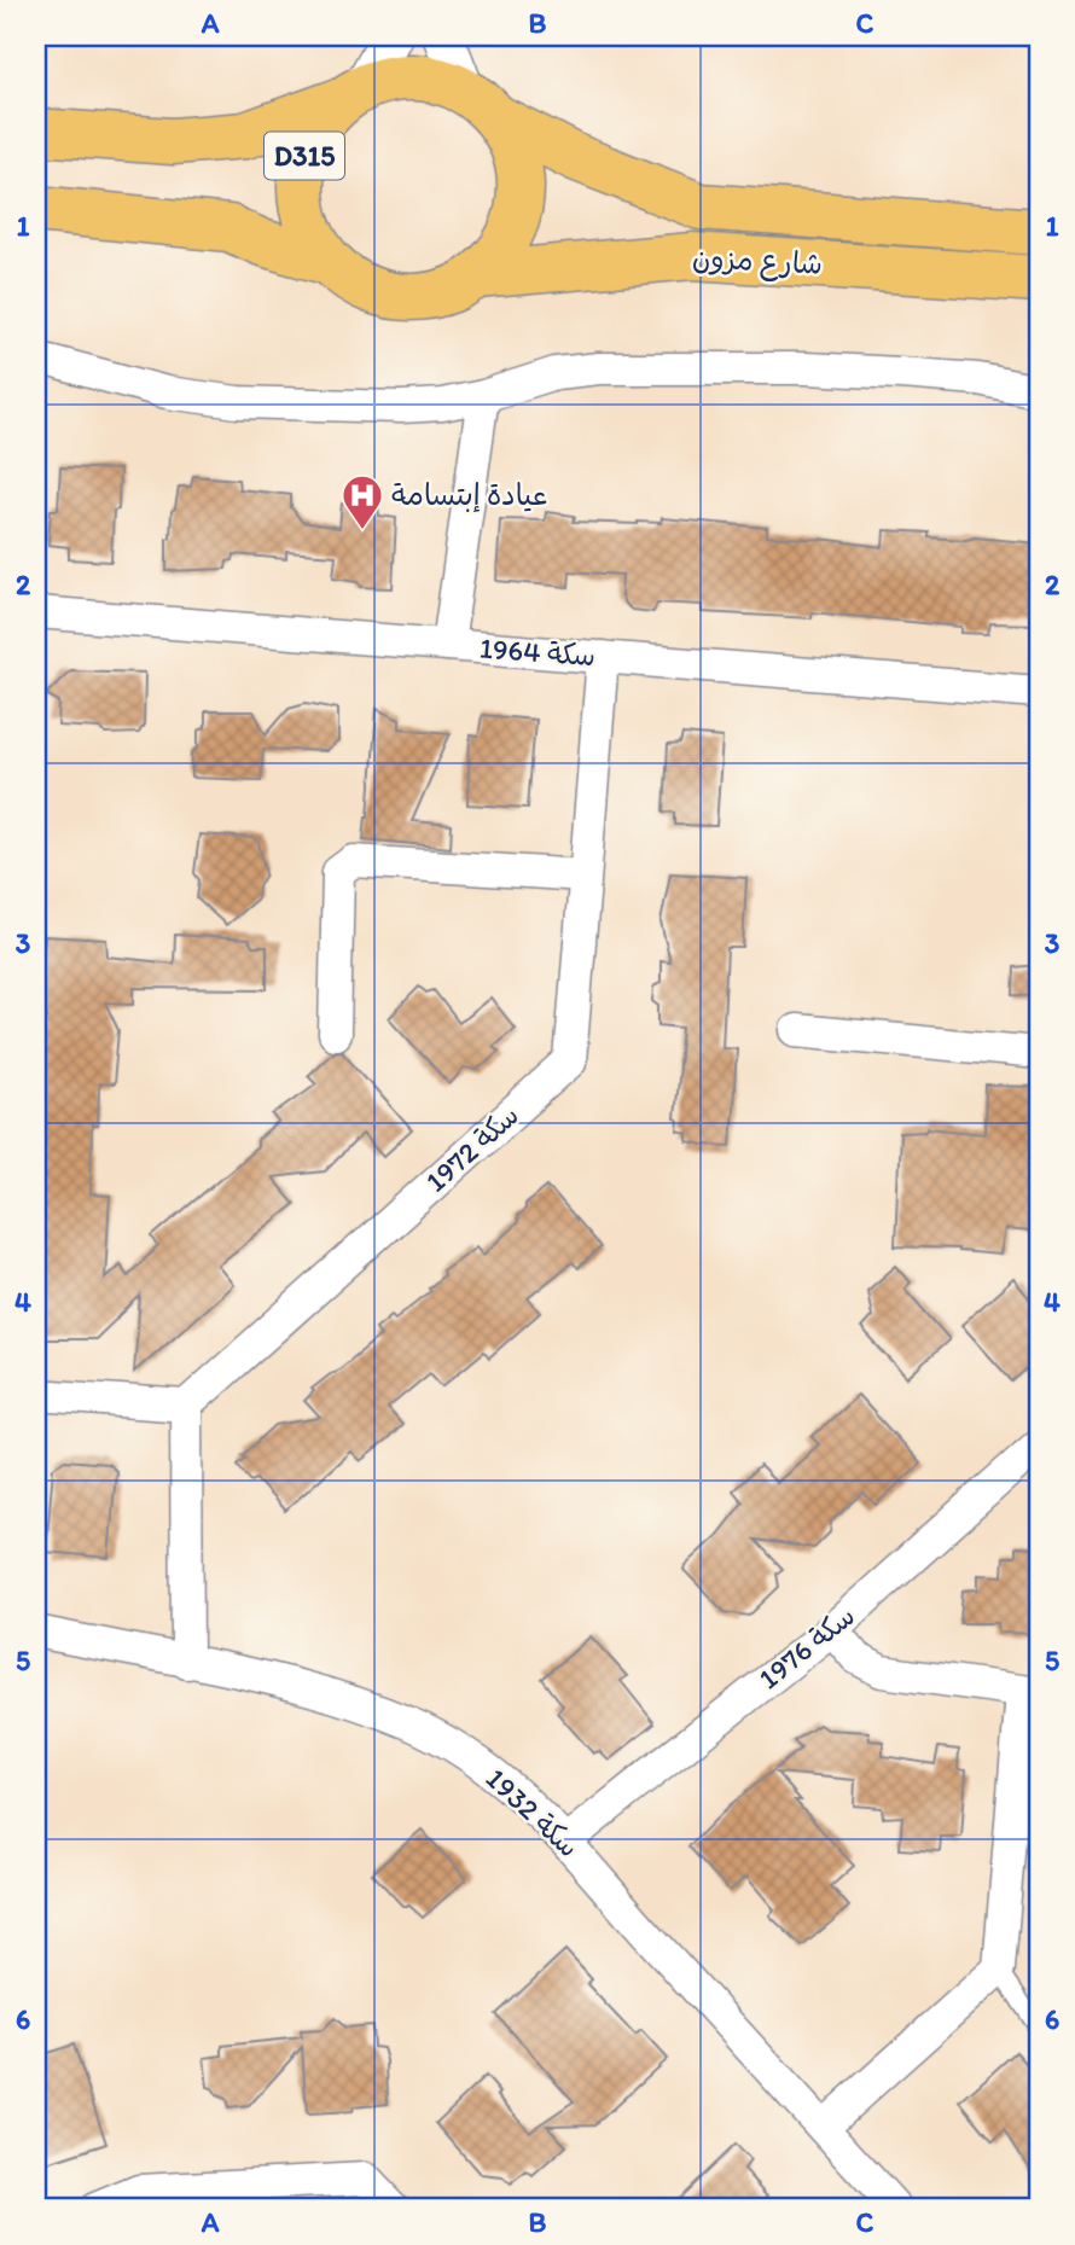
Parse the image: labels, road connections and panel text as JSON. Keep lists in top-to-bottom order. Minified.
{"streets":{"main road":["D315","شارع مزون"],"street":["سكة 1964","سكة 1972","سكة 1976","سكة 1932"]},"crossings":[["D315","شارع مزون"],["سكة 1964","سكة 1972"],["سكة 1976","سكة 1932"]],"places":{"hospital":["عيادة إبتسامة"]},"grid":{"columns":["A","B","C"],"rows":["1","2","3","4","5","6"]}}
